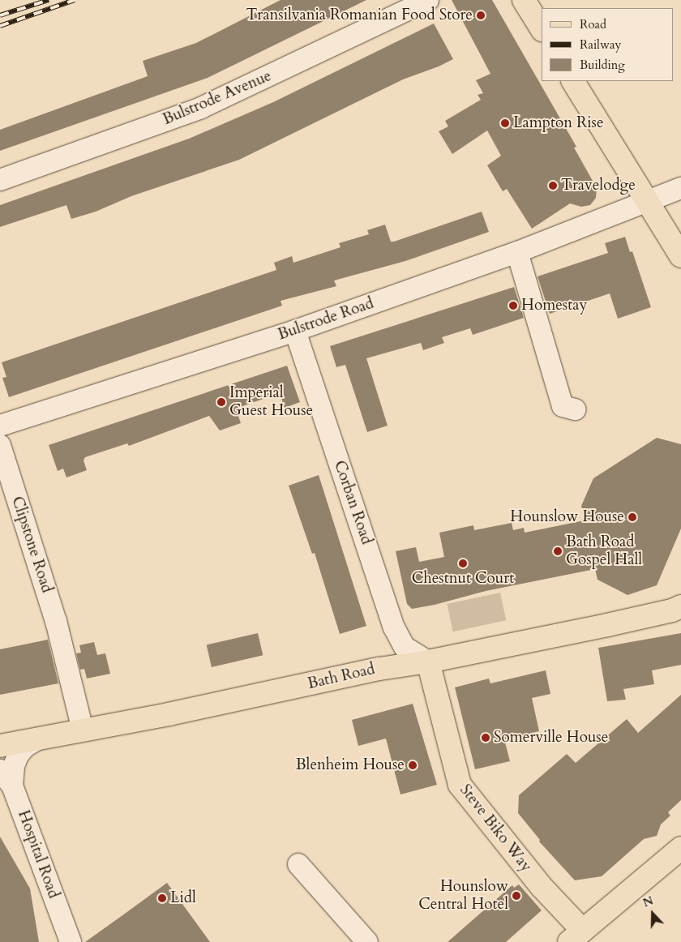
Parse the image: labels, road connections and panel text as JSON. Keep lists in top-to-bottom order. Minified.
{"streets":{"main road":["Bath Road","Steve Biko Way"],"street":["Bulstrode Avenue","Bulstrode Road","Corban Road","Clipstone Road","Hospital Road"]},"crossings":[["Bulstrode Road","Corban Road"],["Bulstrode Road","Clipstone Road"],["Corban Road","Bath Road"],["Corban Road","Steve Biko Way"],["Clipstone Road","Bath Road"],["Bath Road","Steve Biko Way"]],"places":["Transilvania Romanian Food Store","Lampton Rise","Travelodge","Homestay","Imperial Guest House","Hounslow House","Bath Road Gospel Hall","Chestnut Court","Somerville House","Blenheim House","Hounslow Central Hotel","Lidl"],"legend":["Road","Railway","Building"],"north":"top"}
